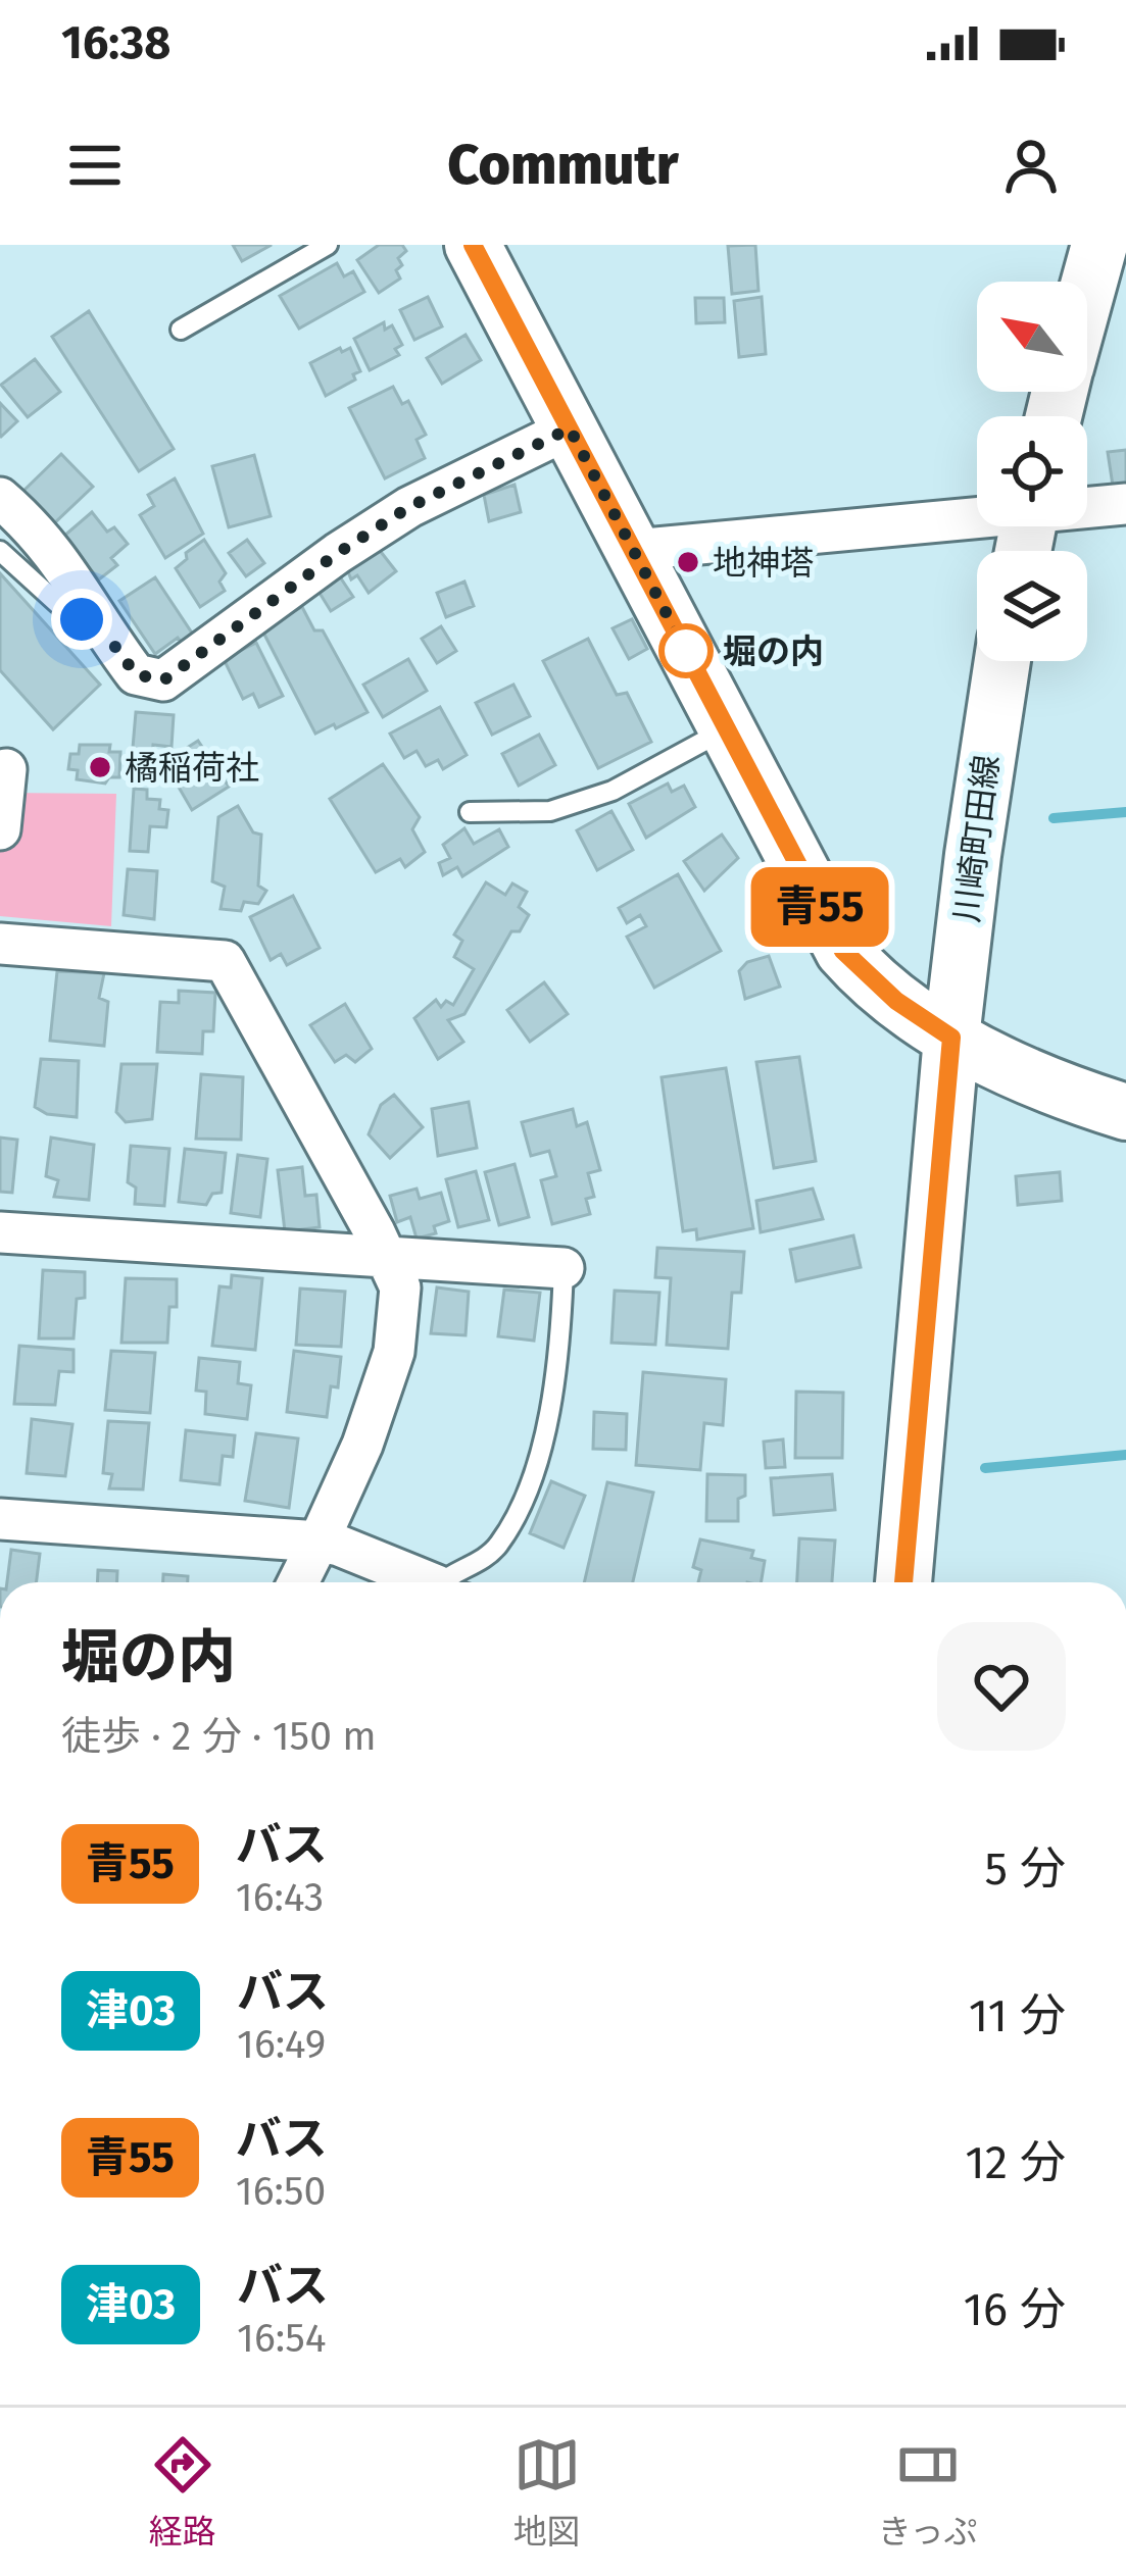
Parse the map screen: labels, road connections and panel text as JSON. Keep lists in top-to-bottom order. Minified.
{"streets":{"main road":["川崎町田線"]},"places":["地神塔","堀の内","橘稲荷社"],"lines":["bus line 青55"],"north":"top left","page":{"status":"16:38","header":"Commutr","on_map":"青55","heading":["堀の内","徒歩 · 2 分 · 150 m"],"list":[{"mark":"青55","name":"バス","note":"16:43","value":"5 分"},{"mark":"津03","name":"バス","note":"16:49","value":"11 分"},{"mark":"青55","name":"バス","note":"16:50","value":"12 分"},{"mark":"津03","name":"バス","note":"16:54","value":"16 分"}],"tabs":["経路","地図","きっぷ"]}}
